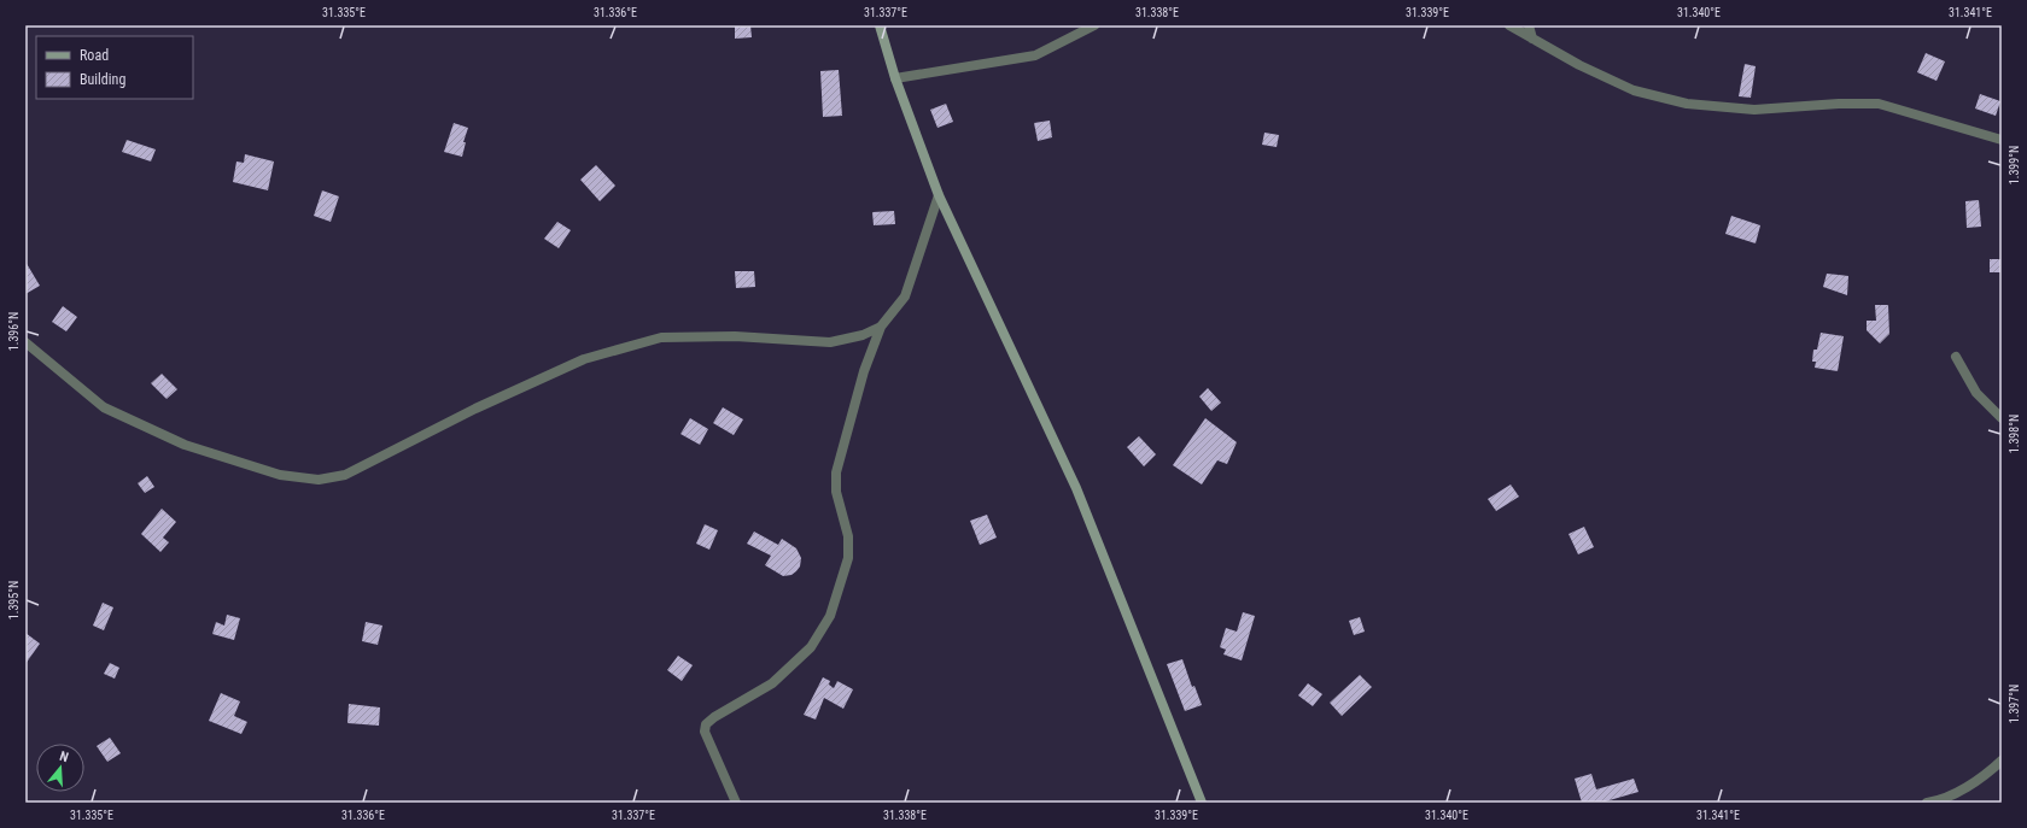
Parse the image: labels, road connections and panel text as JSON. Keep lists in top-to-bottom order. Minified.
{"legend":["Road","Building"],"north":"top","coordinates":["31.335°E","31.336°E","31.337°E","31.338°E","31.339°E","31.340°E","31.341°E","1.399°N","1.396°N","1.398°N","1.395°N","1.397°N"]}
